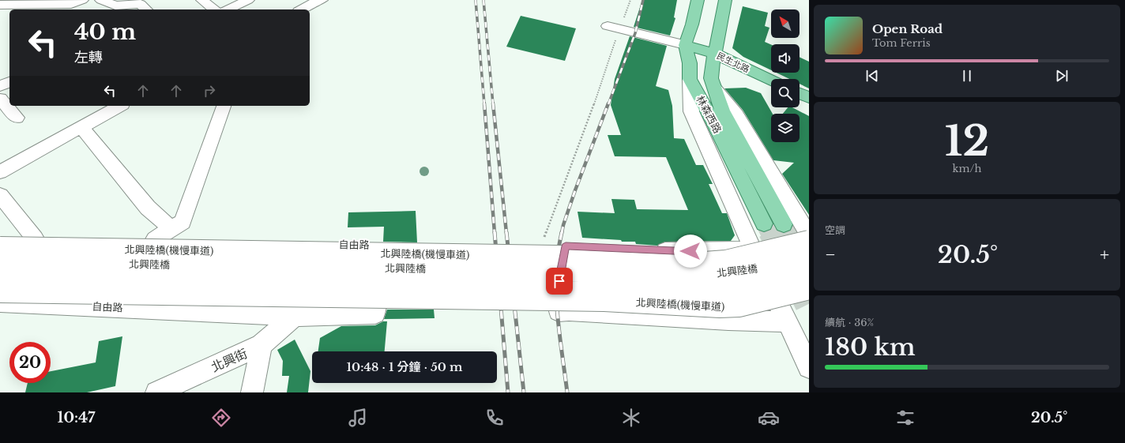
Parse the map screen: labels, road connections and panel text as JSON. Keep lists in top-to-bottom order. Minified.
{"streets":{"main road":["民生北路","林森西路"],"street":["自由路","北興陸橋(機慢車道)","北興陸橋","北興街"]},"crossings":[["民生北路","林森西路"],["自由路","北興街"]],"north":"top left","page":{"turn":["40 m","左轉"],"song":["Open Road","Tom Ferris"],"tile":[["12","km/h"],"空調",["續航 · 36%","180 km"]],"heat":["−","20.5°","+"],"limit":"20","trip":"10:48 · 1 分鐘 · 50 m","tabs":["10:47","20.5°"]}}
